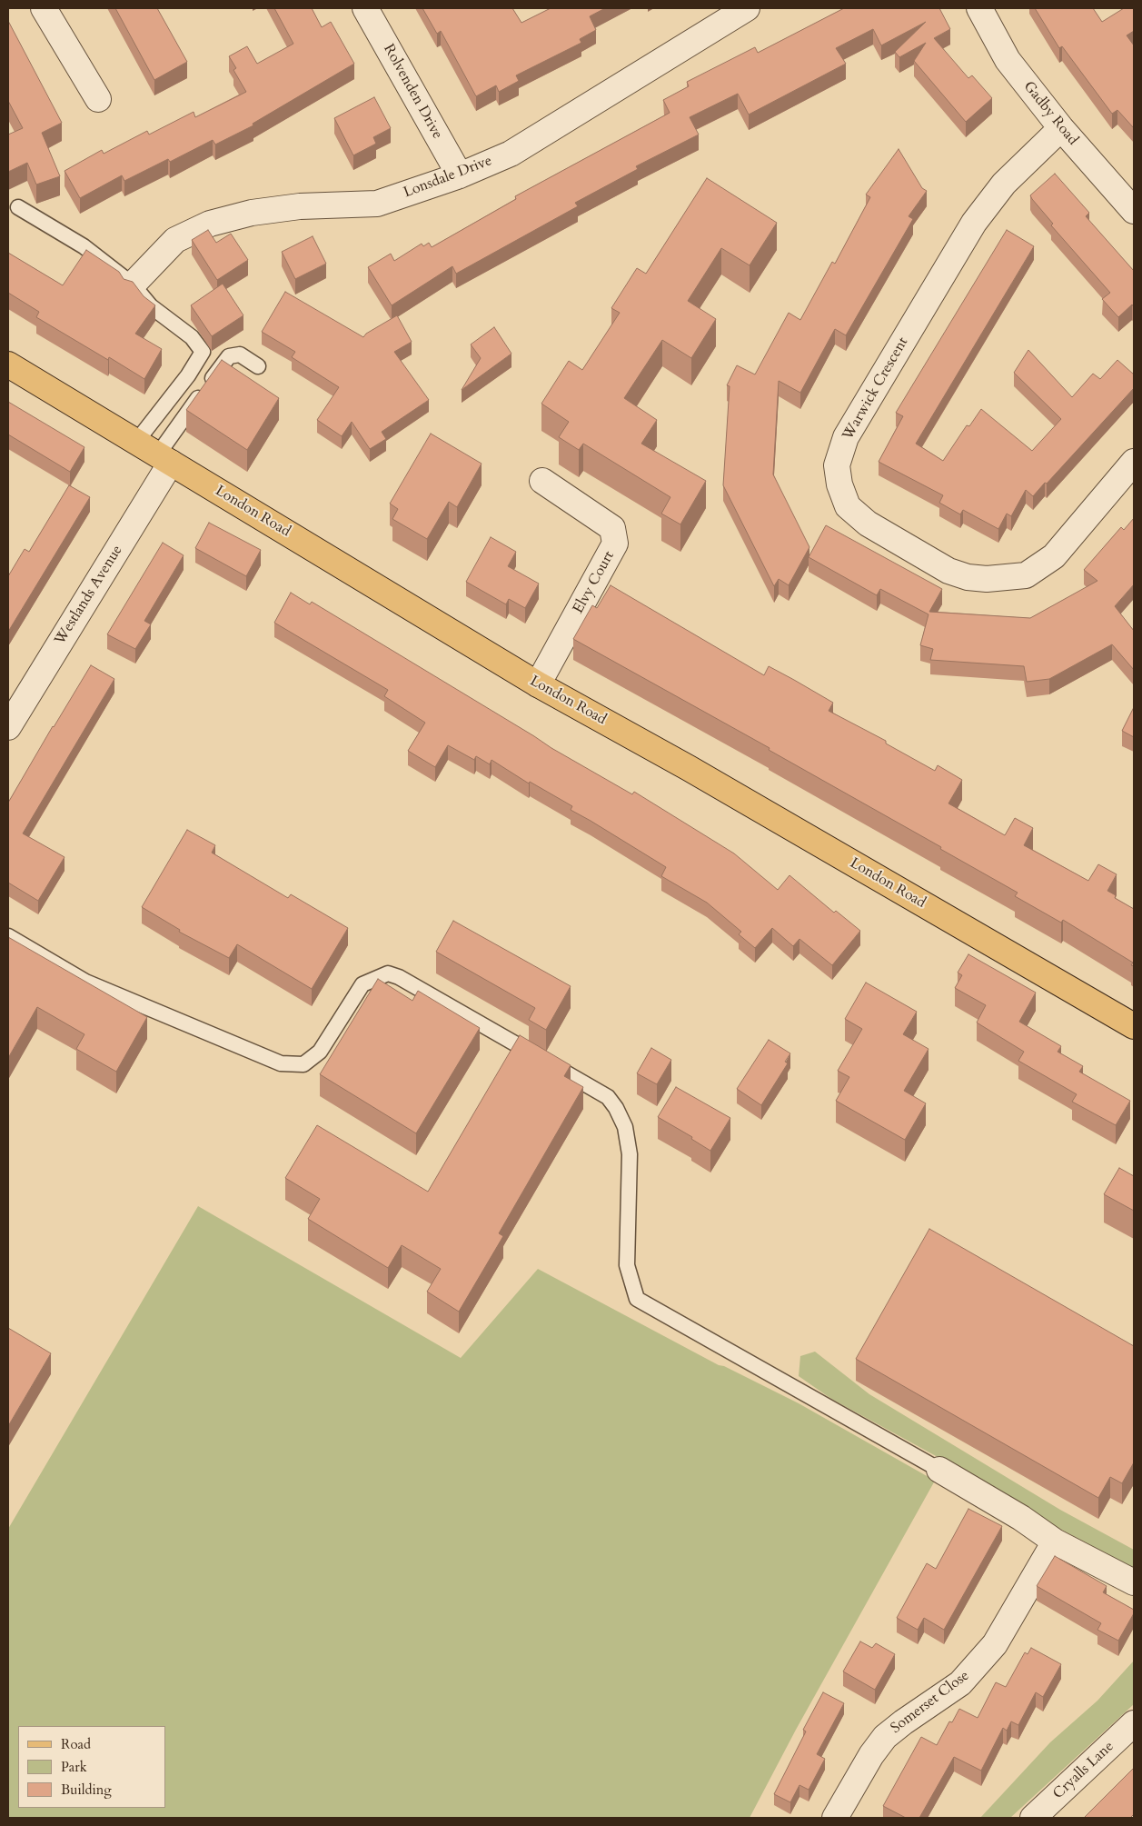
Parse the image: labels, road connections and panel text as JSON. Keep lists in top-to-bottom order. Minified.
{"streets":{"main road":["London Road"],"street":["Rolvenden Drive","Gadby Road","Lonsdale Drive","Warwick Crescent","Elvy Court","Westlands Avenue","Somerset Close","Cryalls Lane"]},"crossings":[["Rolvenden Drive","Lonsdale Drive"],["Gadby Road","Warwick Crescent"],["London Road","Elvy Court"],["London Road","Westlands Avenue"]],"legend":["Road","Park","Building"]}
